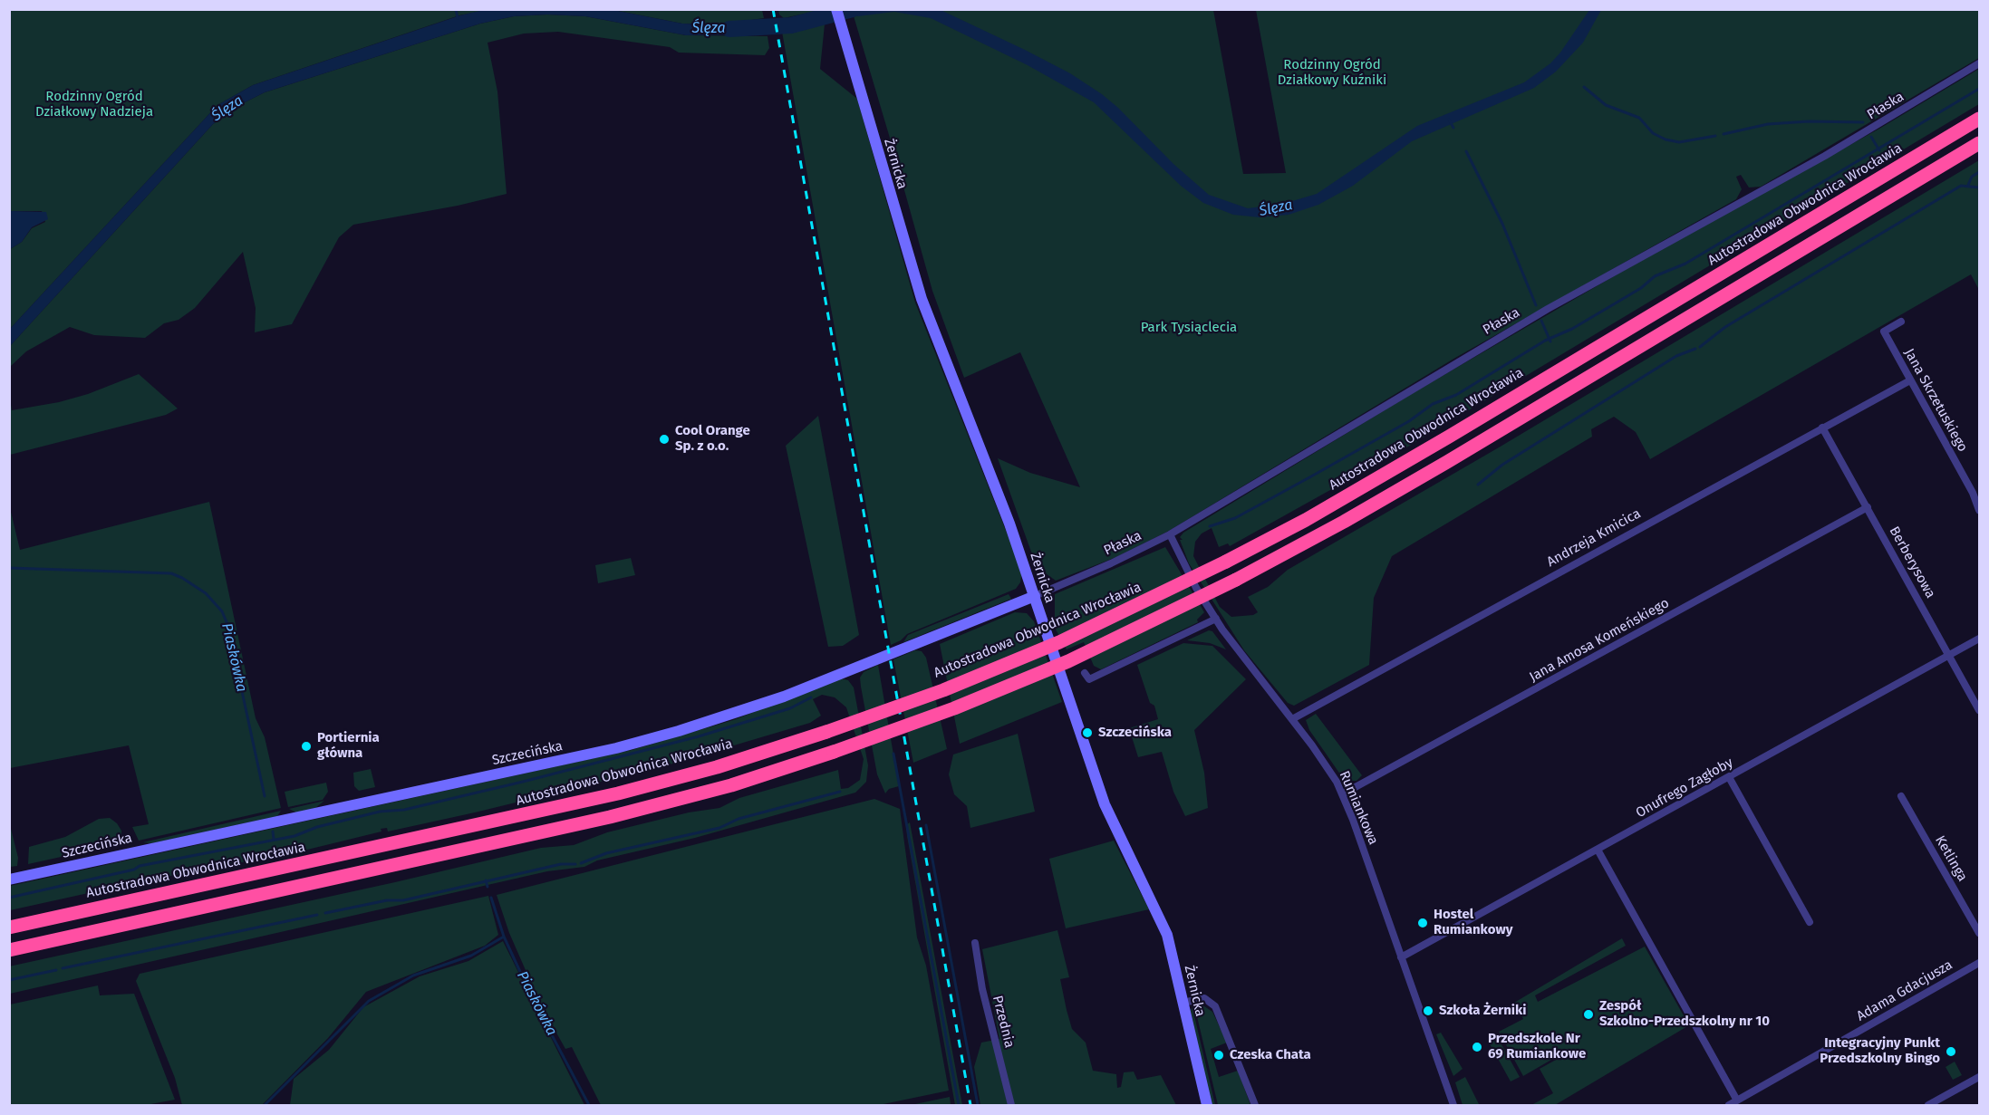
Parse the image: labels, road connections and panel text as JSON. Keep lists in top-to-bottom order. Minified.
{"streets":{"highway":["Autostradowa Obwodnica Wrocławia"],"street":["Płaska","Żernicka","Jana Skrzetuskiego","Andrzeja Kmicica","Berberysowa","Jana Amosa Komeńskiego","Szczecińska","Onufrego Zagłoby","Rumiankowa","Ketlinga","Adama Gdacjusza","Przednia"]},"crossings":[["Płaska","Żernicka"],["Płaska","Szczecińska"],["Płaska","Rumiankowa"],["Żernicka","Szczecińska"],["Jana Skrzetuskiego","Andrzeja Kmicica"],["Andrzeja Kmicica","Berberysowa"],["Andrzeja Kmicica","Rumiankowa"],["Berberysowa","Jana Amosa Komeńskiego"],["Berberysowa","Onufrego Zagłoby"],["Jana Amosa Komeńskiego","Rumiankowa"],["Onufrego Zagłoby","Rumiankowa"]],"water":["Ślęza","Piaskówka"],"parks":["Rodzinny Ogród Działkowy Kuźniki","Rodzinny Ogród Działkowy Nadzieja","Park Tysiąclecia"],"places":["Cool Orange Sp. z o.o.","Szczecińska","Portiernia główna","Hostel Rumiankowy","Szkoła Żerniki","Zespół Szkolno-Przedszkolny nr 10","Przedszkole Nr 69 Rumiankowe","Integracyjny Punkt Przedszkolny Bingo","Czeska Chata"]}
